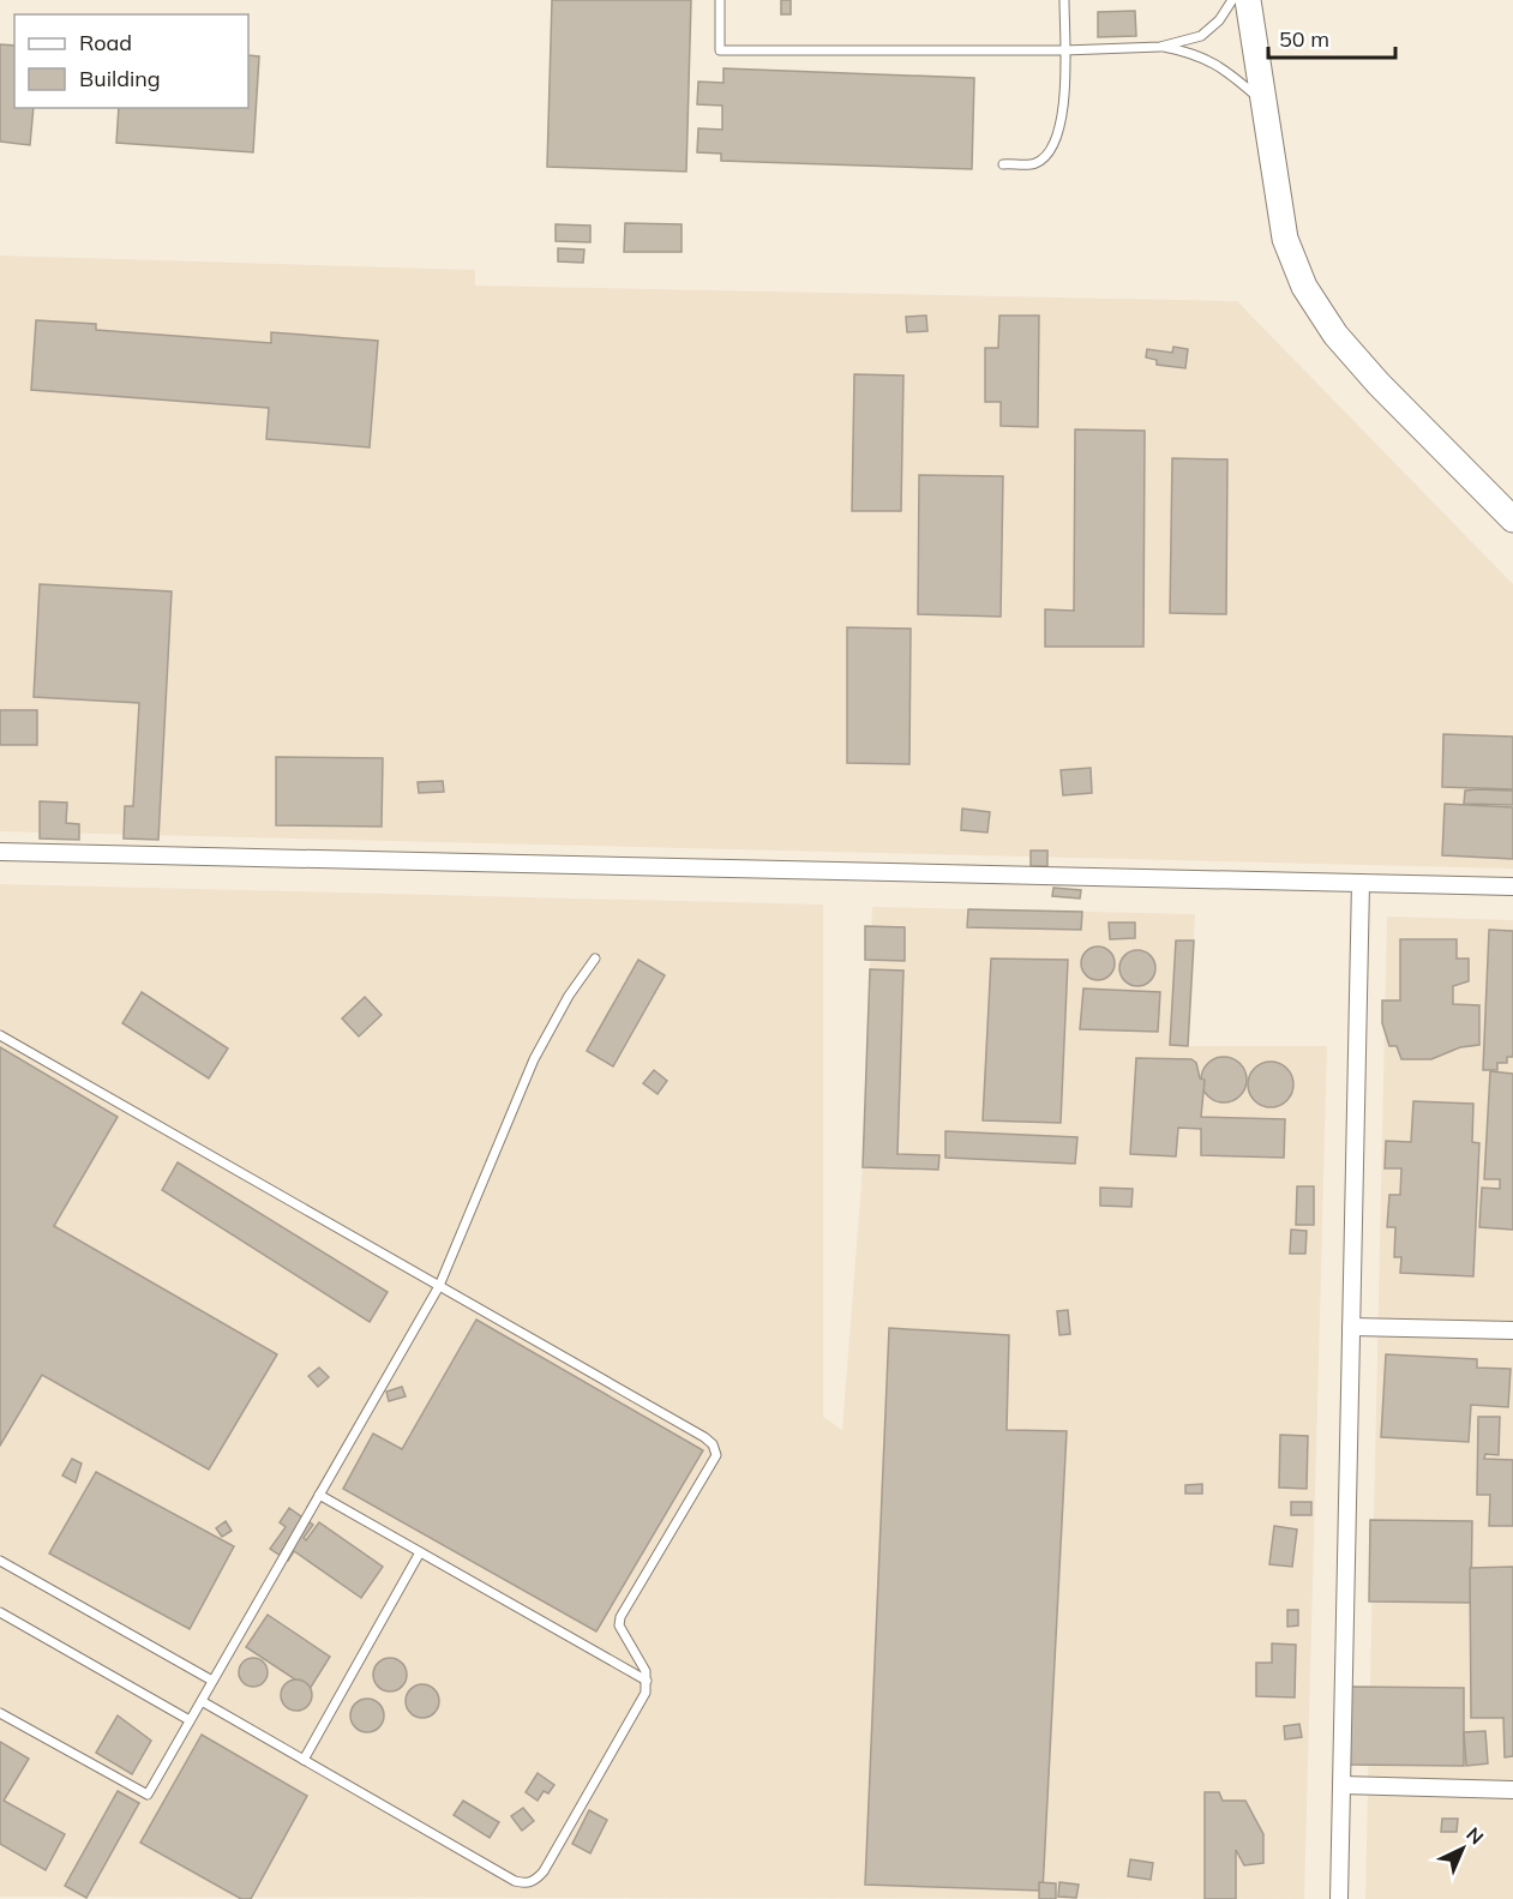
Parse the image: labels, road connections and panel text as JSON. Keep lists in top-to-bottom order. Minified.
{"legend":["Road","Building"],"scale_bar":"50 m","north":"top right"}
